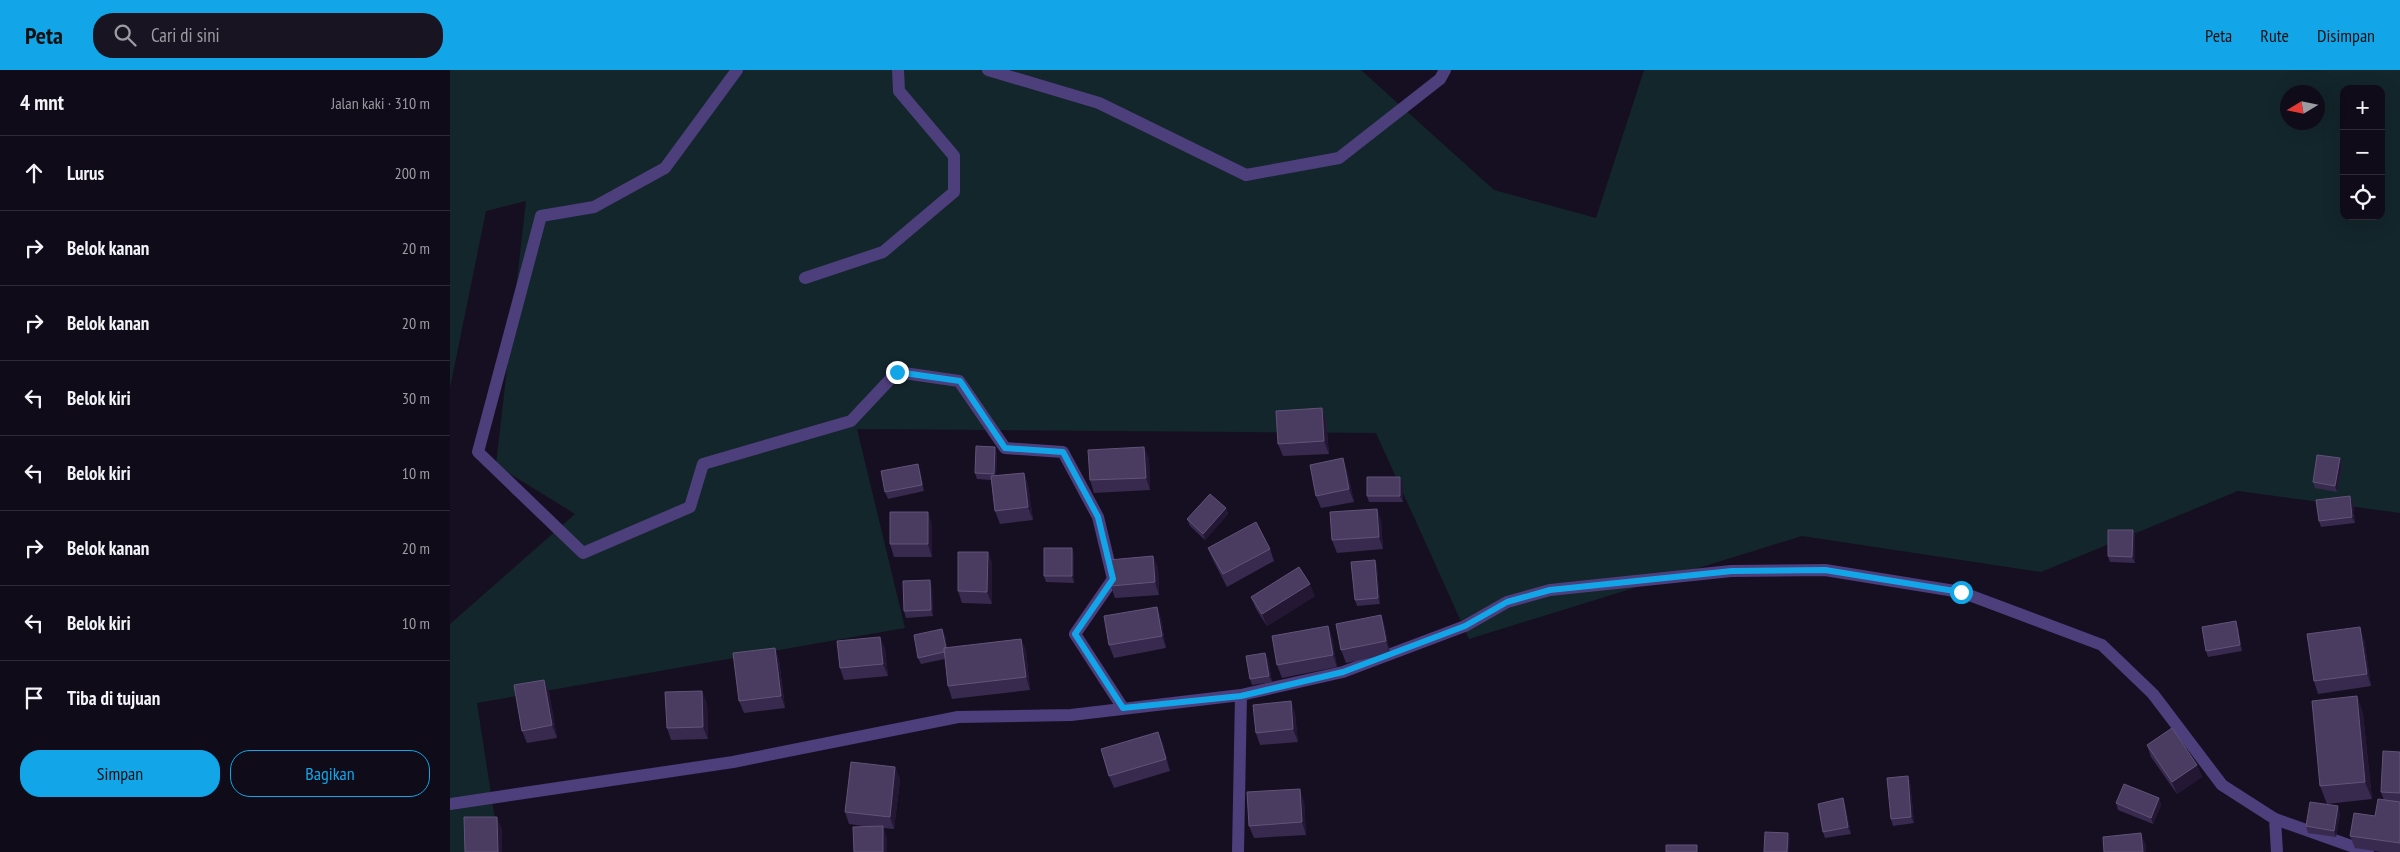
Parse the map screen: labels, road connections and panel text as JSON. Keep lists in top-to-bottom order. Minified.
{"north":"left","page":{"header":"Peta","search":"Cari di sini","nav":["Peta","Rute","Disimpan"],"heading":["4 mnt","Jalan kaki · 310 m"],"map_buttons":["+","−"],"list":[["Lurus","200 m"],["Belok kanan","20 m"],["Belok kanan","20 m"],["Belok kiri","30 m"],["Belok kiri","10 m"],["Belok kanan","20 m"],["Belok kiri","10 m"],"Tiba di tujuan"],"buttons":["Simpan","Bagikan"]}}
